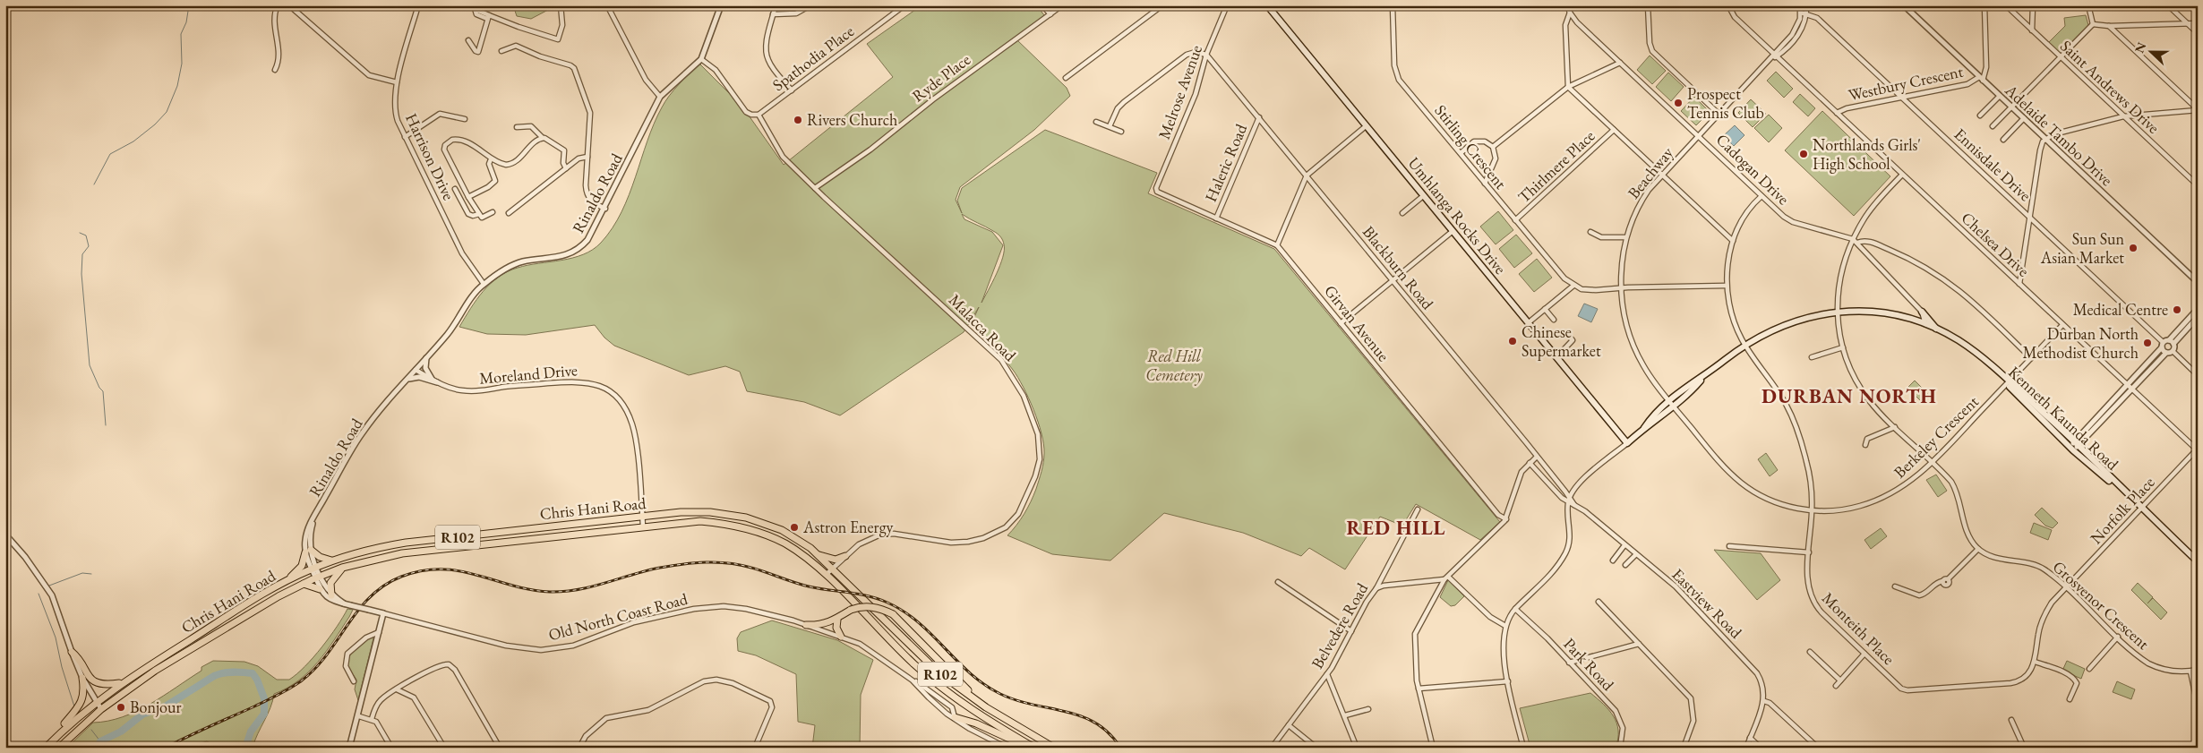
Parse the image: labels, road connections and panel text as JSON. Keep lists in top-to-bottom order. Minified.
{"streets":{"main road":["Umhlanga Rocks Drive","Kenneth Kaunda Road","Chris Hani Road","R102"],"street":["Spathodia Place","Ryde Place","Westbury Crescent","Saint Andrews Drive","Melrose Avenue","Adelaide Tambo Drive","Stirling Crescent","Harrison Drive","Haleric Road","Ennisdale Drive","Thirlmere Place","Cadogan Drive","Beachway","Rinaldo Road","Chelsea Drive","Blackburn Road","Girvan Avenue","Malacca Road","Moreland Drive","Berkeley Crescent","Norfolk Place","Eastview Road","Grosvenor Crescent","Old North Coast Road","Belvedere Road","Monteith Place","Park Road"]},"crossings":[["Spathodia Place","Malacca Road"],["Ryde Place","Malacca Road"],["Westbury Crescent","Adelaide Tambo Drive"],["Westbury Crescent","Ennisdale Drive"],["Westbury Crescent","Chelsea Drive"],["Melrose Avenue","Blackburn Road"],["Melrose Avenue","Girvan Avenue"],["Stirling Crescent","Thirlmere Place"],["Harrison Drive","Rinaldo Road"],["Haleric Road","Blackburn Road"],["Haleric Road","Girvan Avenue"],["Ennisdale Drive","Beachway"],["Cadogan Drive","Beachway"],["Cadogan Drive","Kenneth Kaunda Road"],["Cadogan Drive","Monteith Place"],["Beachway","Chelsea Drive"],["Beachway","Kenneth Kaunda Road"],["Beachway","Berkeley Crescent"],["Rinaldo Road","Malacca Road"],["Rinaldo Road","Moreland Drive"],["Rinaldo Road","Chris Hani Road"],["Umhlanga Rocks Drive","Kenneth Kaunda Road"],["Chelsea Drive","Berkeley Crescent"],["Chelsea Drive","Norfolk Place"],["Blackburn Road","Kenneth Kaunda Road"],["Blackburn Road","Eastview Road"],["Malacca Road","Chris Hani Road"],["Moreland Drive","Chris Hani Road"],["Kenneth Kaunda Road","Berkeley Crescent"],["Kenneth Kaunda Road","Norfolk Place"],["Kenneth Kaunda Road","Eastview Road"],["Kenneth Kaunda Road","Monteith Place"],["Berkeley Crescent","Monteith Place"],["Chris Hani Road","R102"],["Norfolk Place","Grosvenor Crescent"]],"districts":["DURBAN NORTH","RED HILL"],"parks":["Red Hill Cemetery"],"places":["Prospect Tennis Club","Rivers Church","Northlands Girls' High School","Sun Sun Asian Market","Medical Centre","Chinese Supermarket","Durban North Methodist Church","Astron Energy","Bonjour"],"north":"left"}
